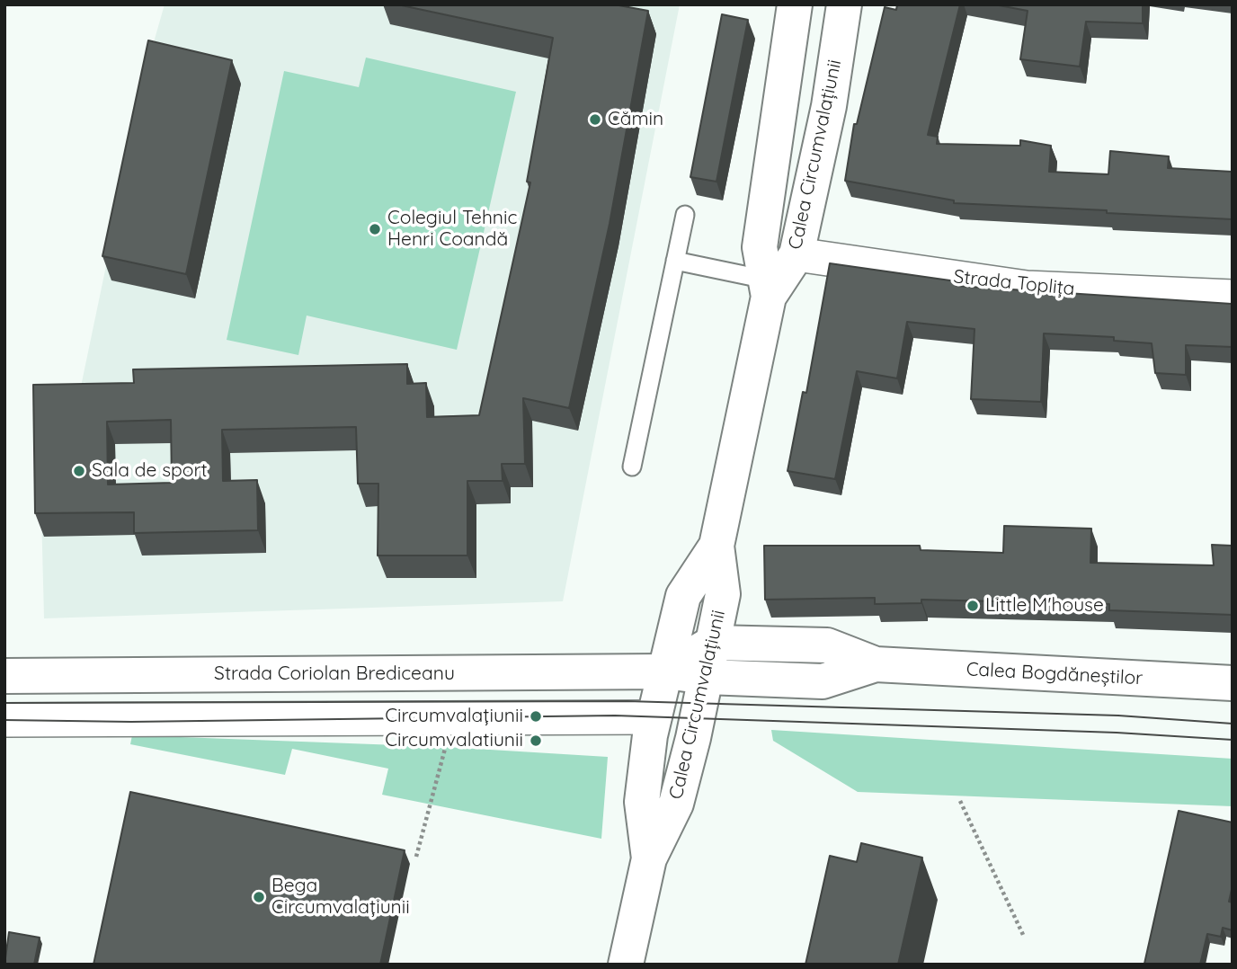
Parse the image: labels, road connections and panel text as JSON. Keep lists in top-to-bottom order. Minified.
{"streets":{"main road":["Calea Circumvalațiunii","Strada Coriolan Brediceanu","Calea Bogdăneștilor"],"street":["Strada Toplița"]},"crossings":[["Calea Circumvalațiunii","Strada Toplița"],["Calea Circumvalațiunii","Strada Coriolan Brediceanu"],["Calea Circumvalațiunii","Calea Bogdăneștilor"],["Strada Coriolan Brediceanu","Calea Bogdăneștilor"]],"places":["Cămin","Colegiul Tehnic Henri Coandă","Sala de sport","Little M'house","Circumvalațiunii","Circumvalatiunii","Bega Circumvalațiunii"]}
